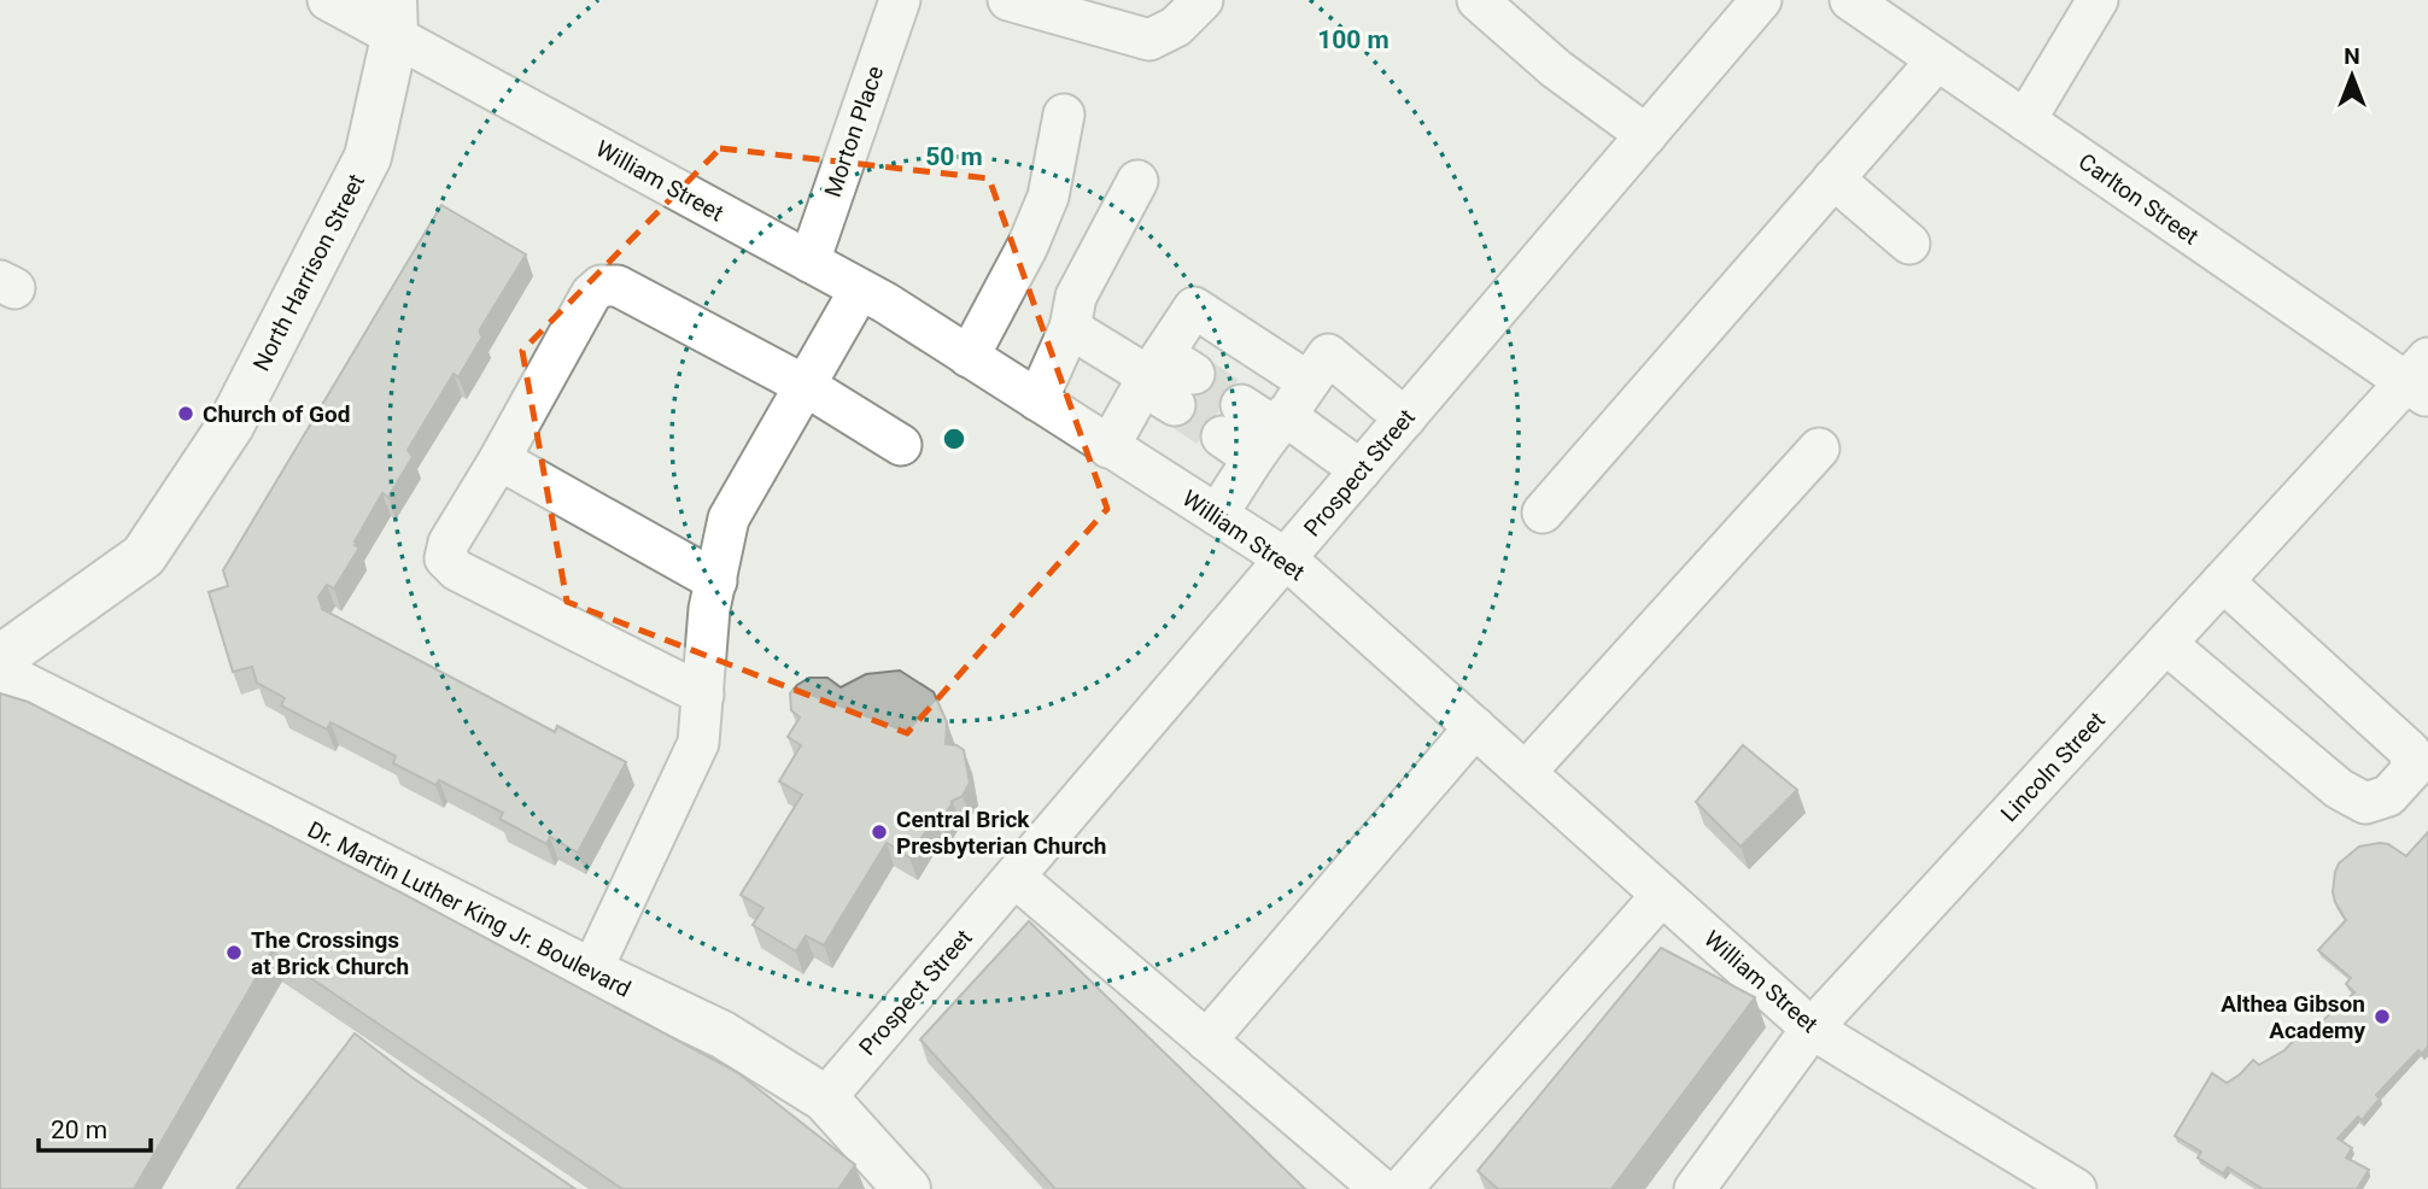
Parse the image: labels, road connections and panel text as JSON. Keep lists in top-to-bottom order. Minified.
{"streets":{"main road":["North Harrison Street","Dr. Martin Luther King Jr. Boulevard"],"street":["Morton Place","William Street","Carlton Street","Prospect Street","Lincoln Street"]},"crossings":[["Morton Place","William Street"],["William Street","North Harrison Street"],["William Street","Prospect Street"],["William Street","Lincoln Street"],["Carlton Street","Lincoln Street"],["Prospect Street","Dr. Martin Luther King Jr. Boulevard"]],"places":["Church of God","Central Brick Presbyterian Church","The Crossings at Brick Church","Althea Gibson Academy"],"scale_bar":"20 m","north":"top","rings":["100 m","50 m"]}
